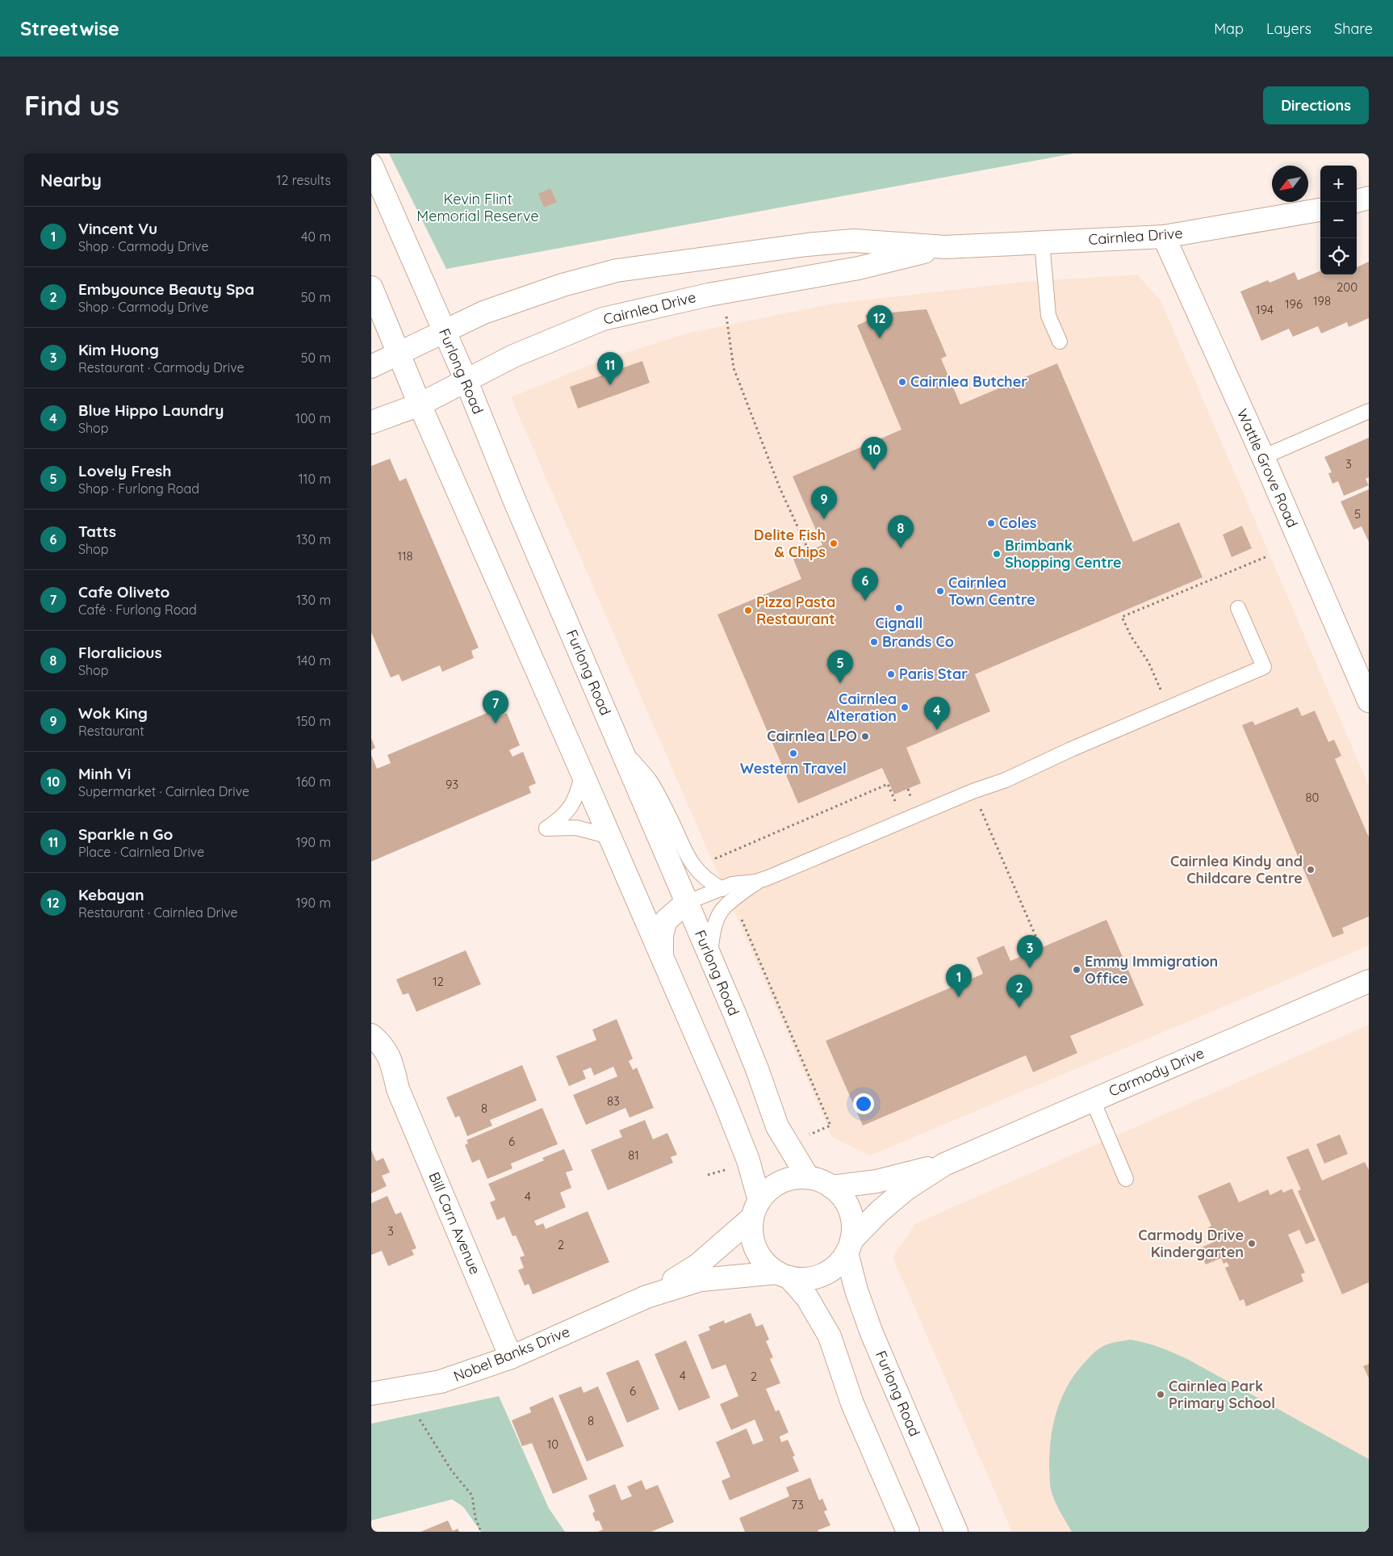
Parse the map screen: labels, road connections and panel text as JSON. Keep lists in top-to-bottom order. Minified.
{"streets":{"street":["Cairnlea Drive","Furlong Road","Wattle Grove Road","Carmody Drive","Bill Carn Avenue","Nobel Banks Drive"]},"crossings":[["Cairnlea Drive","Furlong Road"],["Cairnlea Drive","Wattle Grove Road"],["Furlong Road","Carmody Drive"],["Furlong Road","Nobel Banks Drive"],["Carmody Drive","Nobel Banks Drive"],["Bill Carn Avenue","Nobel Banks Drive"]],"parks":["Kevin Flint Memorial Reserve"],"places":["Cairnlea Butcher","Coles","Delite Fish & Chips","Brimbank Shopping Centre","Cairnlea Town Centre","Cignall","Pizza Pasta Restaurant","Brands Co","Paris Star","Cairnlea Alteration","Cairnlea LPO","Western Travel","Cairnlea Kindy and Childcare Centre","Emmy Immigration Office","Carmody Drive Kindergarten","Cairnlea Park Primary School"],"house_numbers":["200","198","196","194","3","5","118","93","80","12","83","8","6","81","4","3","2","4","2","6","8","10","73"],"north":"bottom left","page":{"header":"Streetwise","nav":["Map","Layers","Share"],"buttons":"Directions","title":"Find us","heading":["Nearby","12 results"],"map_buttons":["+","−"],"list":[{"mark":"1","name":"Vincent Vu","note":"Shop · Carmody Drive","value":"40 m"},{"mark":"2","name":"Embyounce Beauty Spa","note":"Shop · Carmody Drive","value":"50 m"},{"mark":"3","name":"Kim Huong","note":"Restaurant · Carmody Drive","value":"50 m"},{"mark":"4","name":"Blue Hippo Laundry","note":"Shop","value":"100 m"},{"mark":"5","name":"Lovely Fresh","note":"Shop · Furlong Road","value":"110 m"},{"mark":"6","name":"Tatts","note":"Shop","value":"130 m"},{"mark":"7","name":"Cafe Oliveto","note":"Café · Furlong Road","value":"130 m"},{"mark":"8","name":"Floralicious","note":"Shop","value":"140 m"},{"mark":"9","name":"Wok King","note":"Restaurant","value":"150 m"},{"mark":"10","name":"Minh Vi","note":"Supermarket · Cairnlea Drive","value":"160 m"},{"mark":"11","name":"Sparkle n Go","note":"Place · Cairnlea Drive","value":"190 m"},{"mark":"12","name":"Kebayan","note":"Restaurant · Cairnlea Drive","value":"190 m"}],"pins":["12","11","10","9","8","6","5","7","4","3","1","2"]}}
